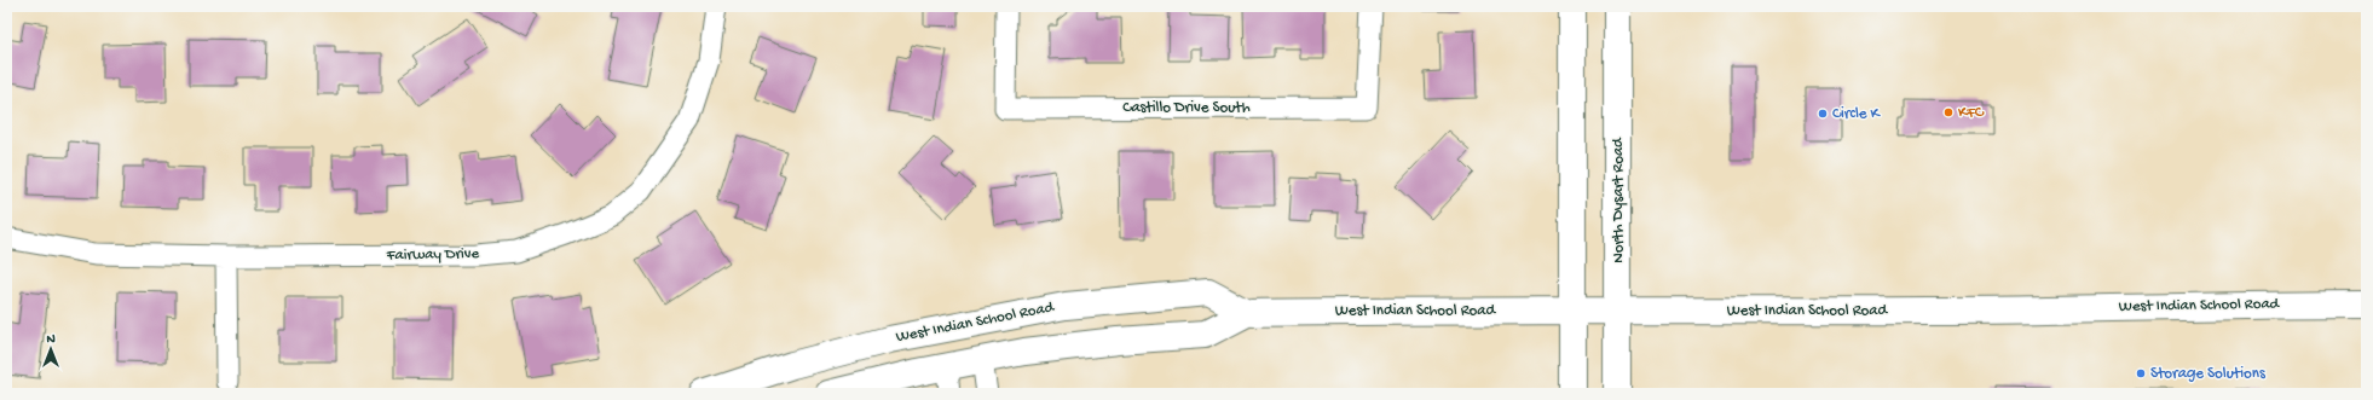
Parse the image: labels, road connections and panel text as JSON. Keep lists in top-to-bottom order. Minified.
{"streets":{"main road":["North Dysart Road","West Indian School Road"],"street":["Castillo Drive South","Fairway Drive"]},"crossings":[["North Dysart Road","West Indian School Road"]],"places":["KFC","Circle K","Storage Solutions"],"north":"top"}
